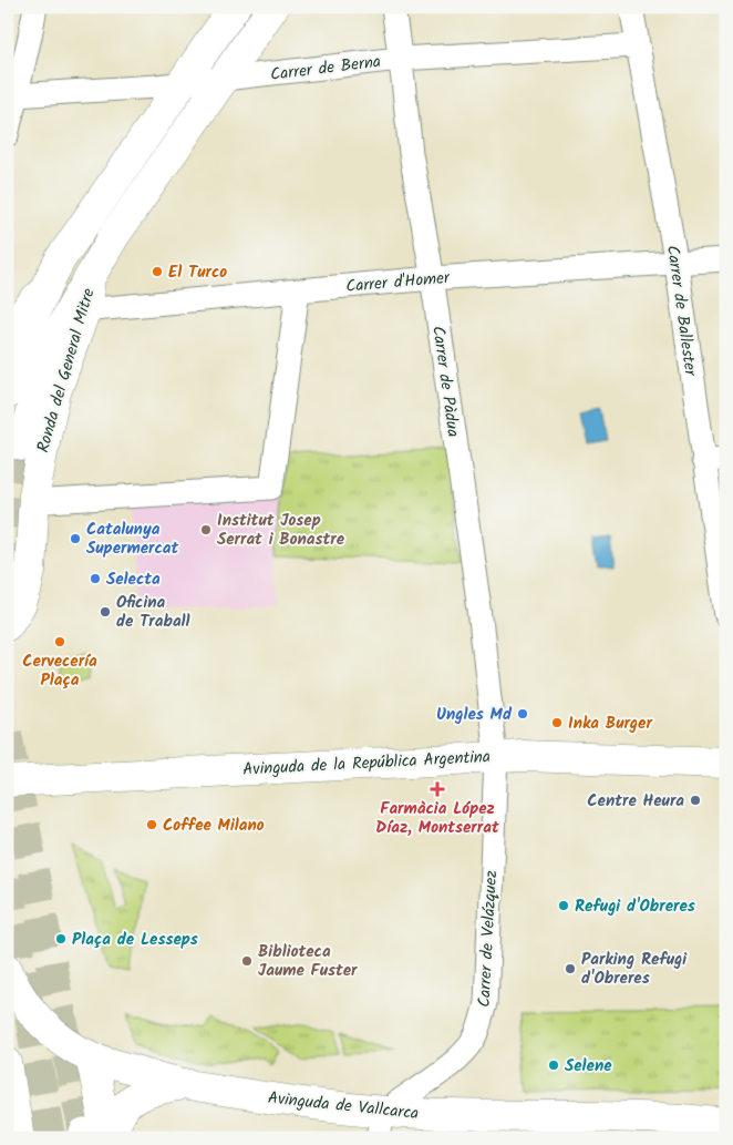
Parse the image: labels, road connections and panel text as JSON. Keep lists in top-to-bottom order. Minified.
{"streets":{"main road":["Ronda del General Mitre","Avinguda de la República Argentina","Avinguda de Vallcarca"],"street":["Carrer de Berna","Carrer d'Homer","Carrer de Ballester","Carrer de Pàdua","Carrer de Velázquez"]},"crossings":[["Carrer de Berna","Carrer de Ballester"],["Carrer de Berna","Ronda del General Mitre"],["Carrer de Berna","Carrer de Pàdua"],["Carrer d'Homer","Carrer de Ballester"],["Carrer d'Homer","Ronda del General Mitre"],["Carrer d'Homer","Carrer de Pàdua"],["Carrer de Pàdua","Avinguda de la República Argentina"],["Carrer de Pàdua","Carrer de Velázquez"],["Avinguda de la República Argentina","Carrer de Velázquez"],["Carrer de Velázquez","Avinguda de Vallcarca"]],"places":{"other":["El Turco","Institut Josep Serrat i Bonastre","Catalunya Supermercat","Selecta","Oficina de Traball","Cervecería Plaça","Ungles Md","Inka Burger","Centre Heura","Coffee Milano","Refugi d'Obreres","Plaça de Lesseps","Biblioteca Jaume Fuster","Parking Refugi d'Obreres","Selene"],"health":["Farmàcia López Díaz, Montserrat"]}}
